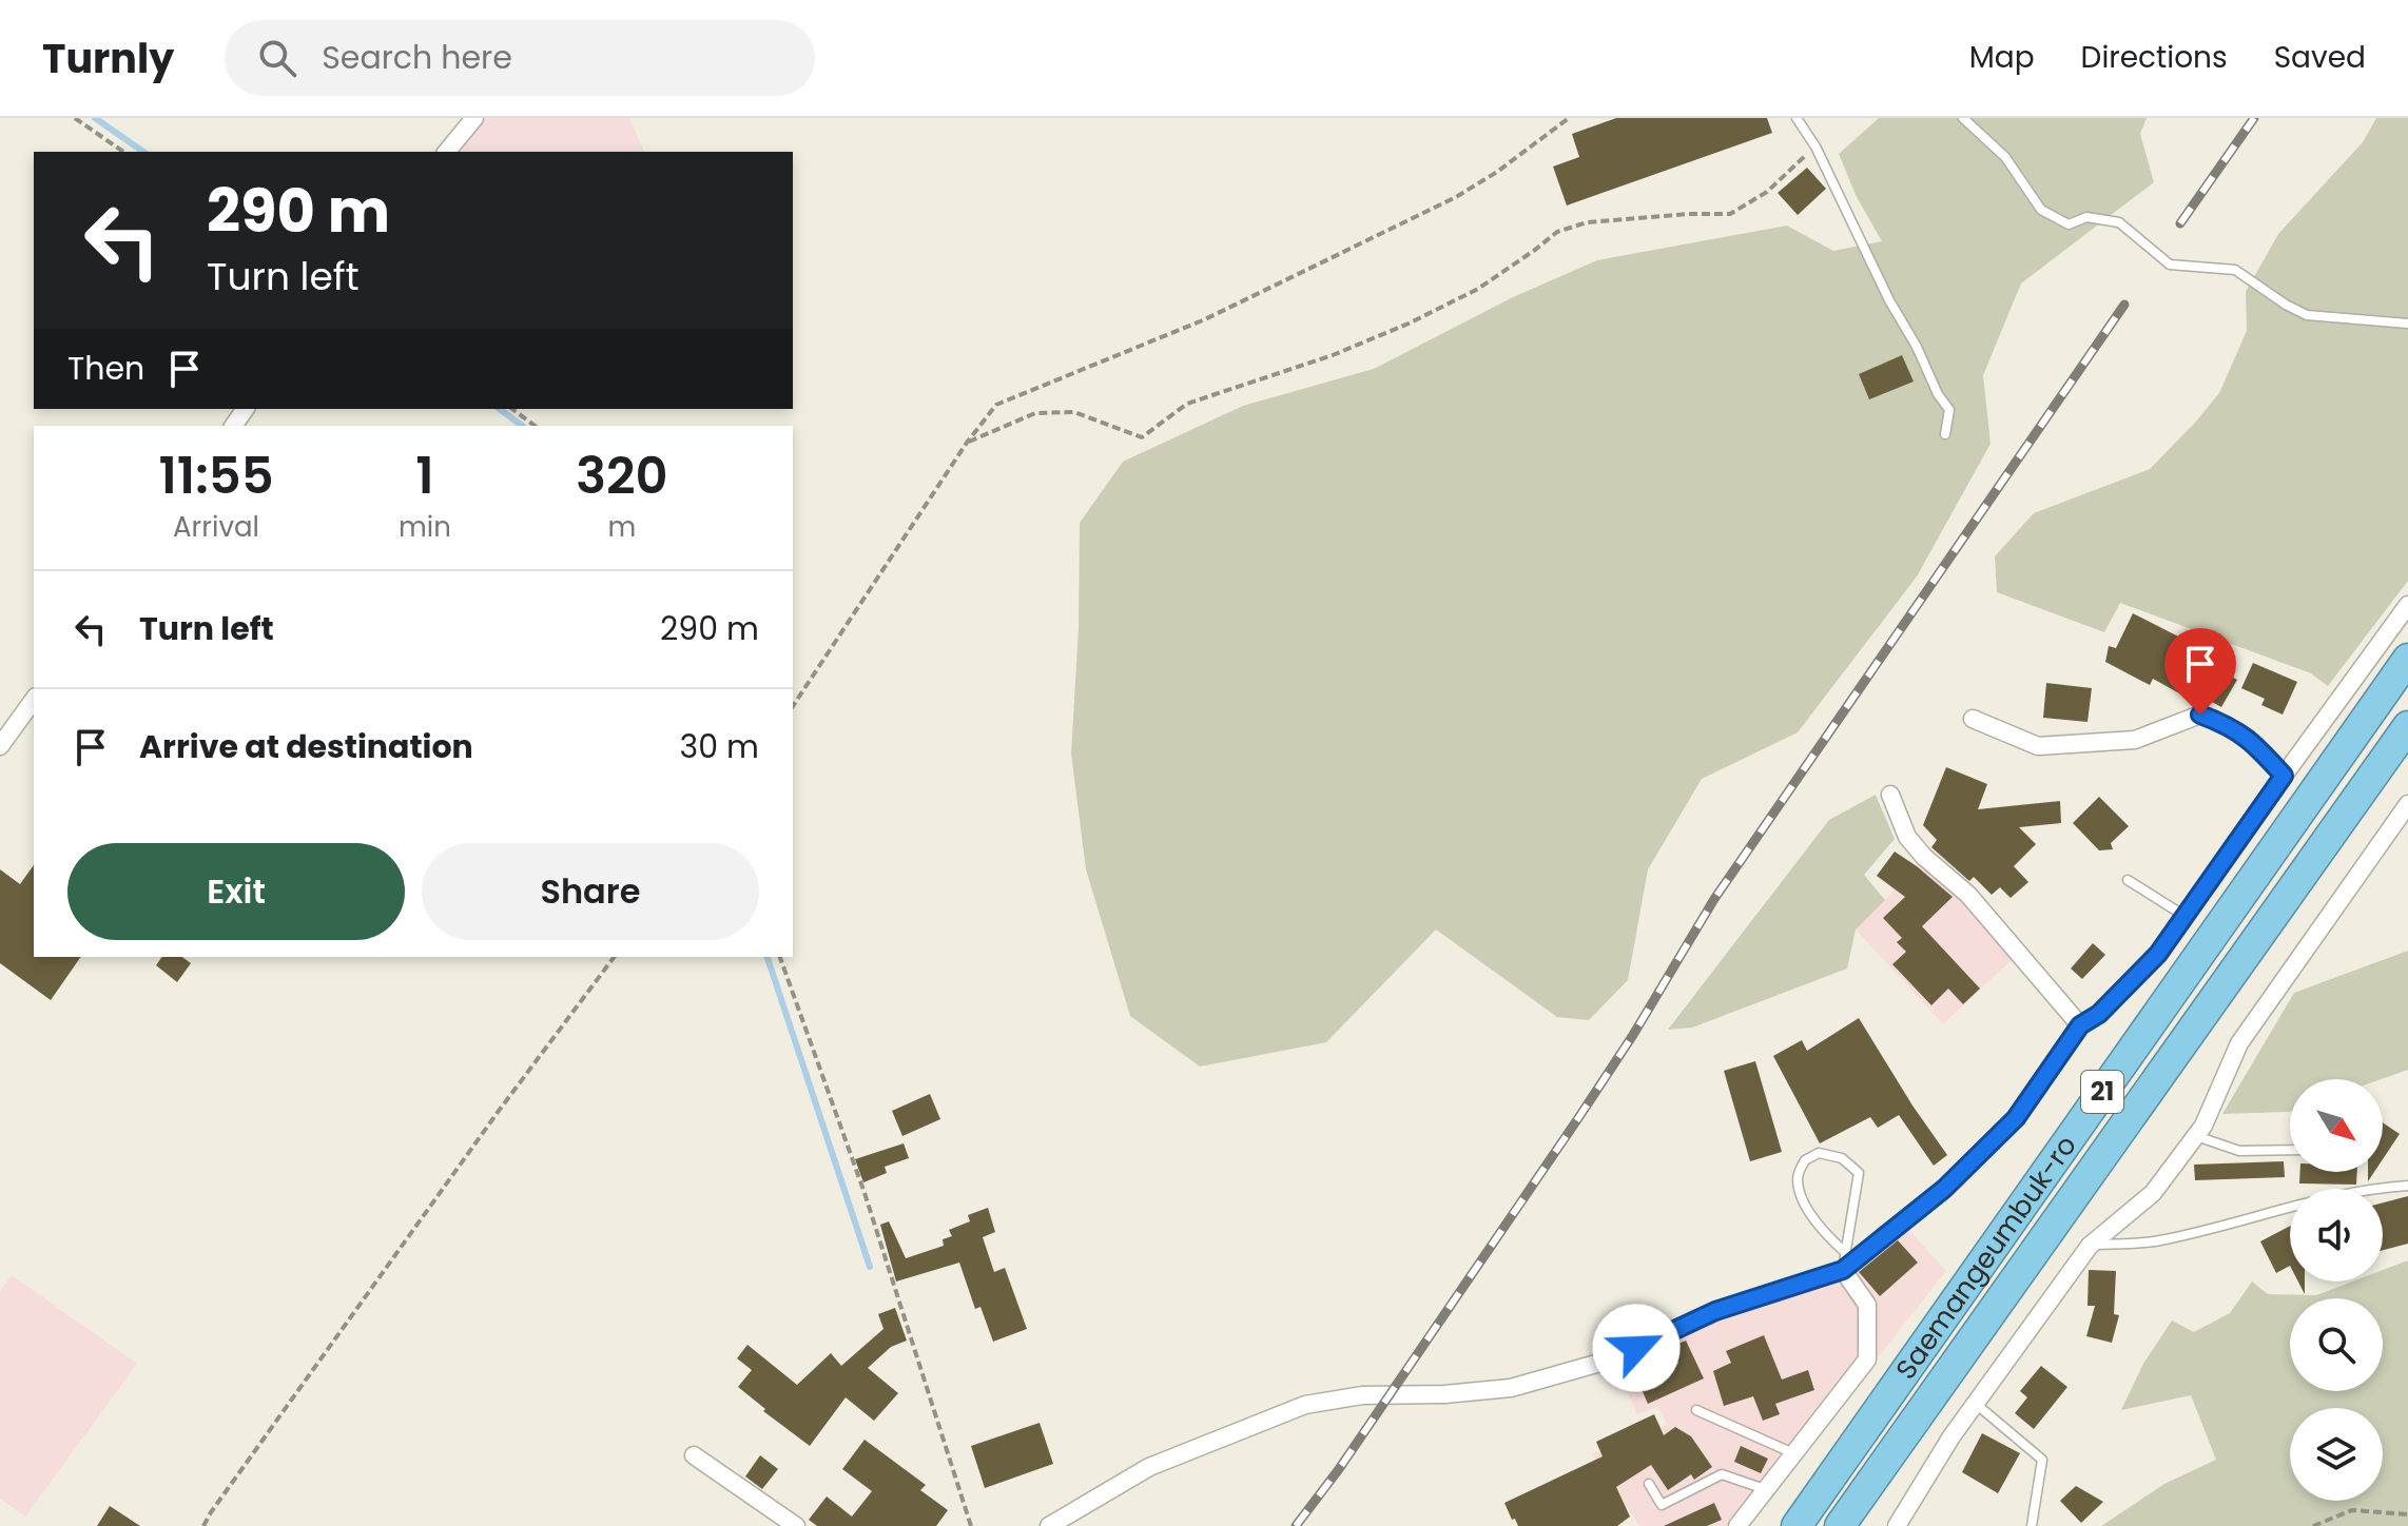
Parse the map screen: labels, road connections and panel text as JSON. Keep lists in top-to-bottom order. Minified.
{"streets":{"highway":["21","Saemangeumbuk-ro"]},"north":"bottom right","page":{"header":"Turnly","search":"Search here","nav":["Map","Directions","Saved"],"turn":["290 m","Turn left"],"then":"Then","eta":["11:55","Arrival","1","min","320","m"],"list":[{"name":"Turn left","value":"290 m"},{"name":"Arrive at destination","value":"30 m"}],"buttons":["Exit","Share"]}}
